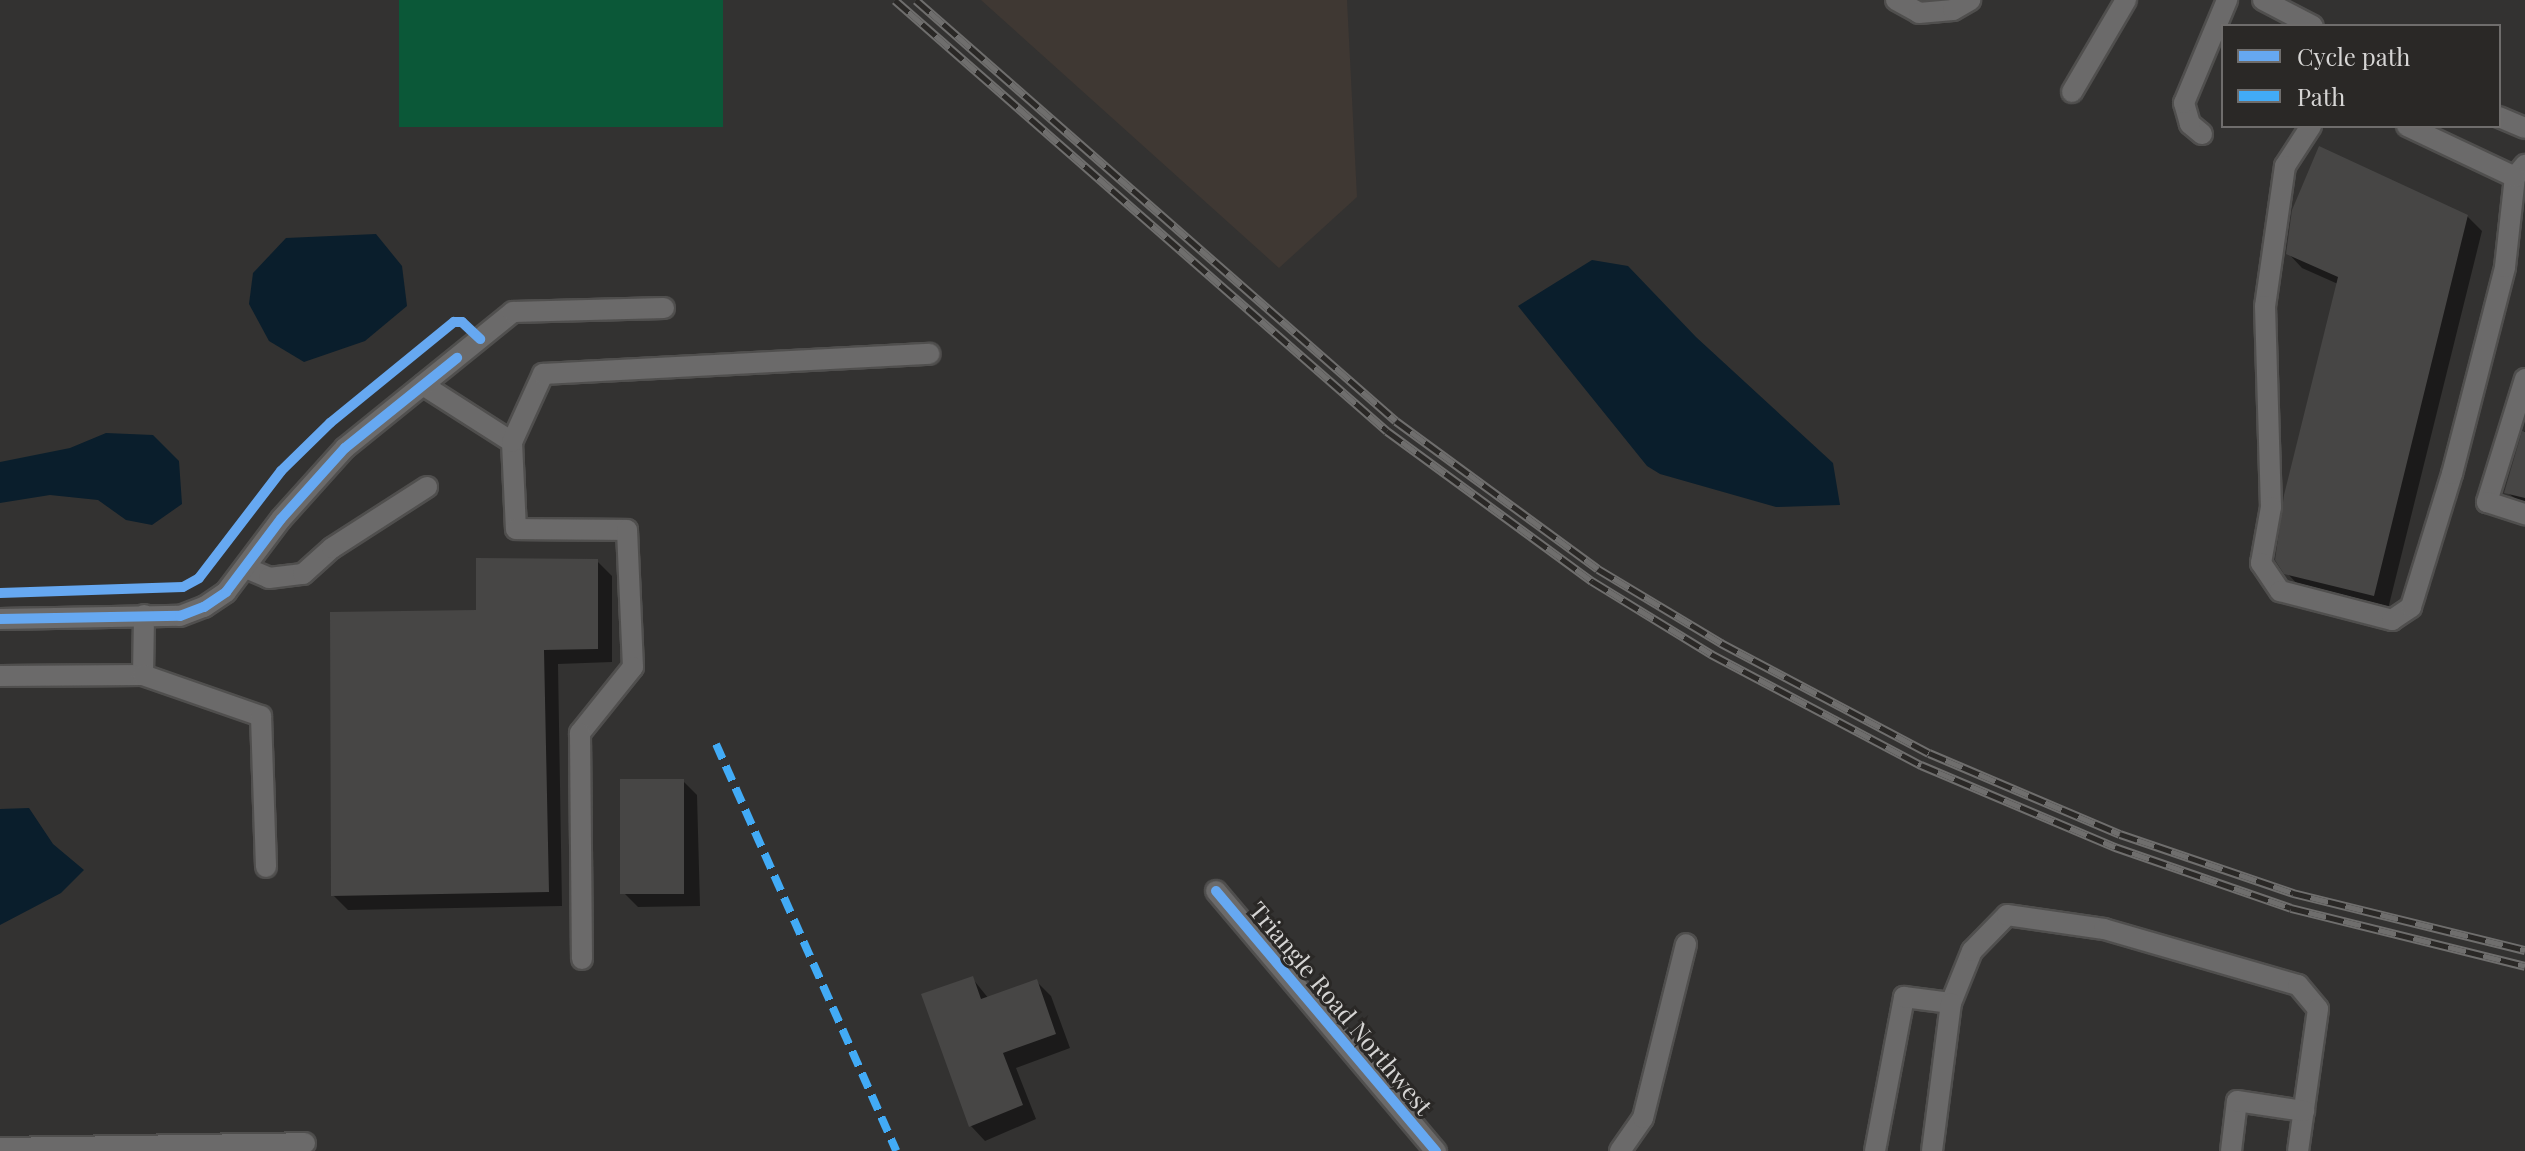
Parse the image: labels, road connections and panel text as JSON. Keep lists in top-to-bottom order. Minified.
{"streets":{"street":["Triangle Road Northwest"]},"legend":["Cycle path","Path"]}
